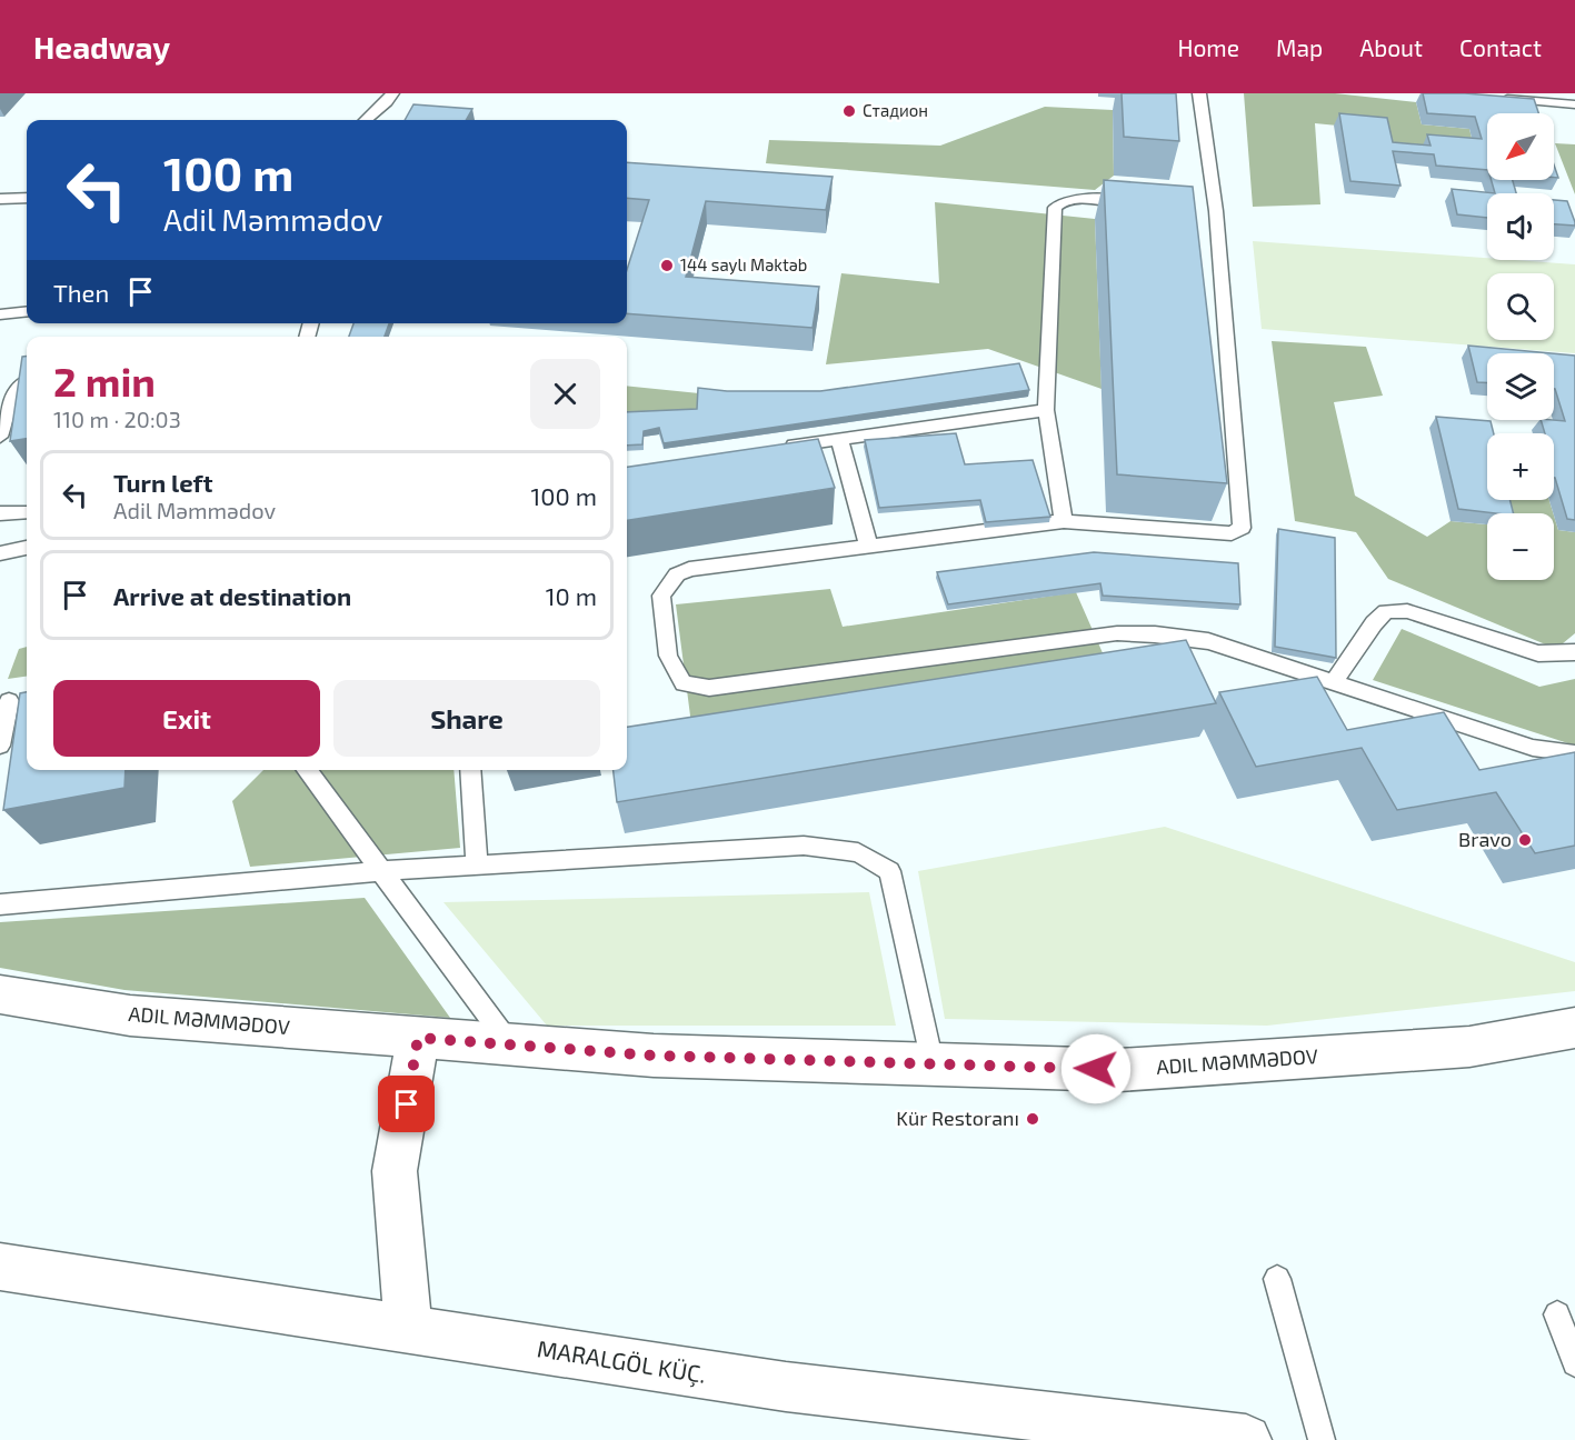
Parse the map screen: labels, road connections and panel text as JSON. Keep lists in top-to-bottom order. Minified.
{"streets":{"street":["ADIL MƏMMƏDOV","MARALGÖL KÜÇ."]},"places":["Стадион","144 saylı Məktəb","Bravo","Kür Restoranı"],"north":"bottom left","page":{"header":"Headway","nav":["Home","Map","About","Contact"],"map_buttons":["+","−"],"turn":["100 m","Adil Məmmədov"],"then":"Then","heading":["2 min","110 m · 20:03"],"list":[{"name":"Turn left","note":"Adil Məmmədov","value":"100 m"},{"name":"Arrive at destination","value":"10 m"}],"buttons":["Exit","Share"]}}
